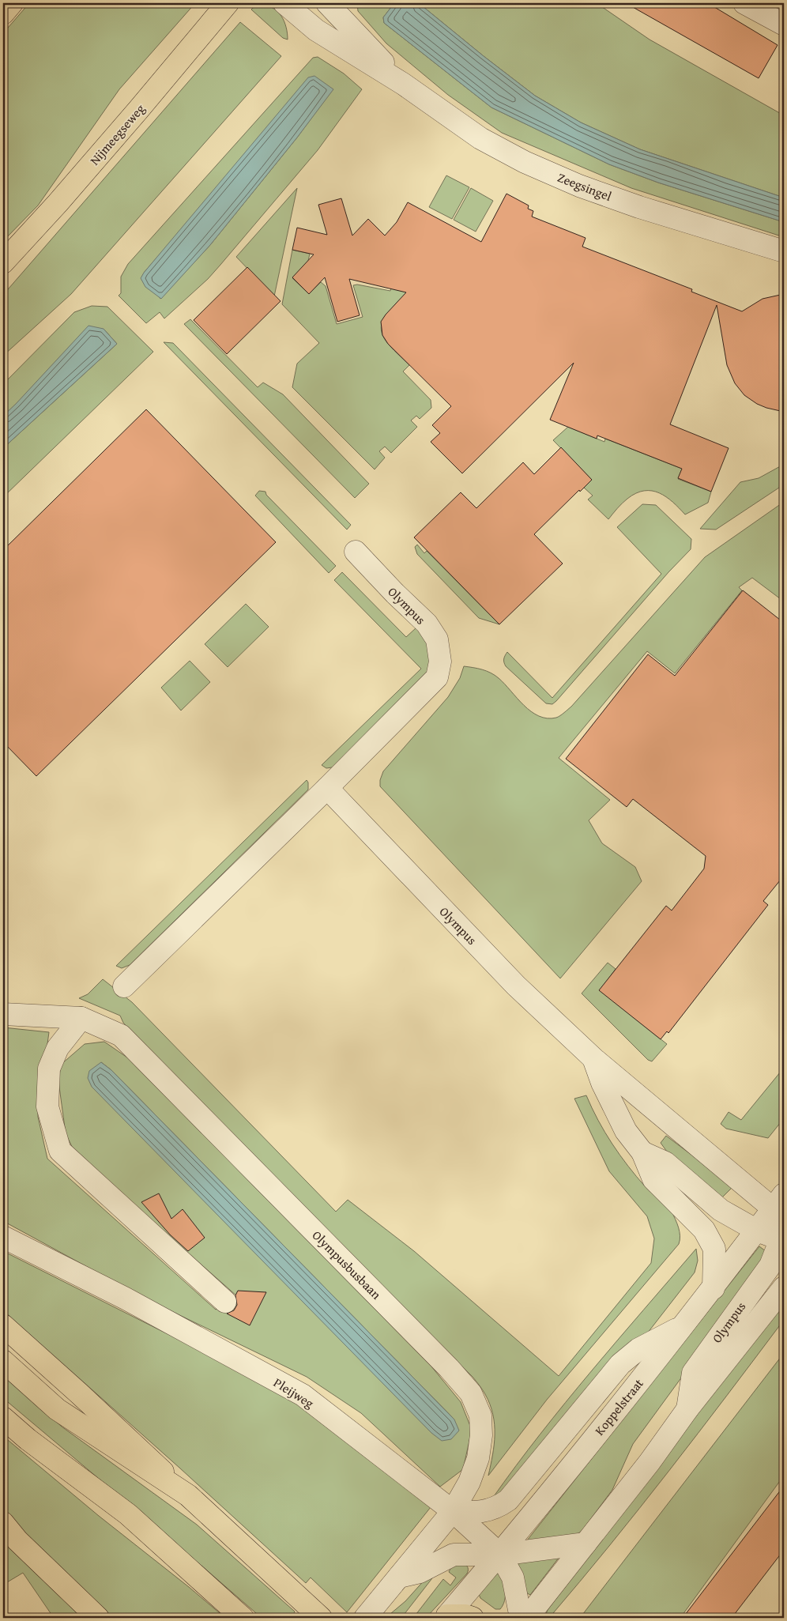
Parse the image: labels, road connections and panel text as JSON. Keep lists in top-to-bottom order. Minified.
{"streets":{"main road":["Nijmeegseweg"],"street":["Zeegsingel","Olympus","Olympusbusbaan","Pleijweg","Koppelstraat"]},"crossings":[["Olympus","Koppelstraat"],["Olympusbusbaan","Pleijweg"],["Pleijweg","Koppelstraat"]]}
